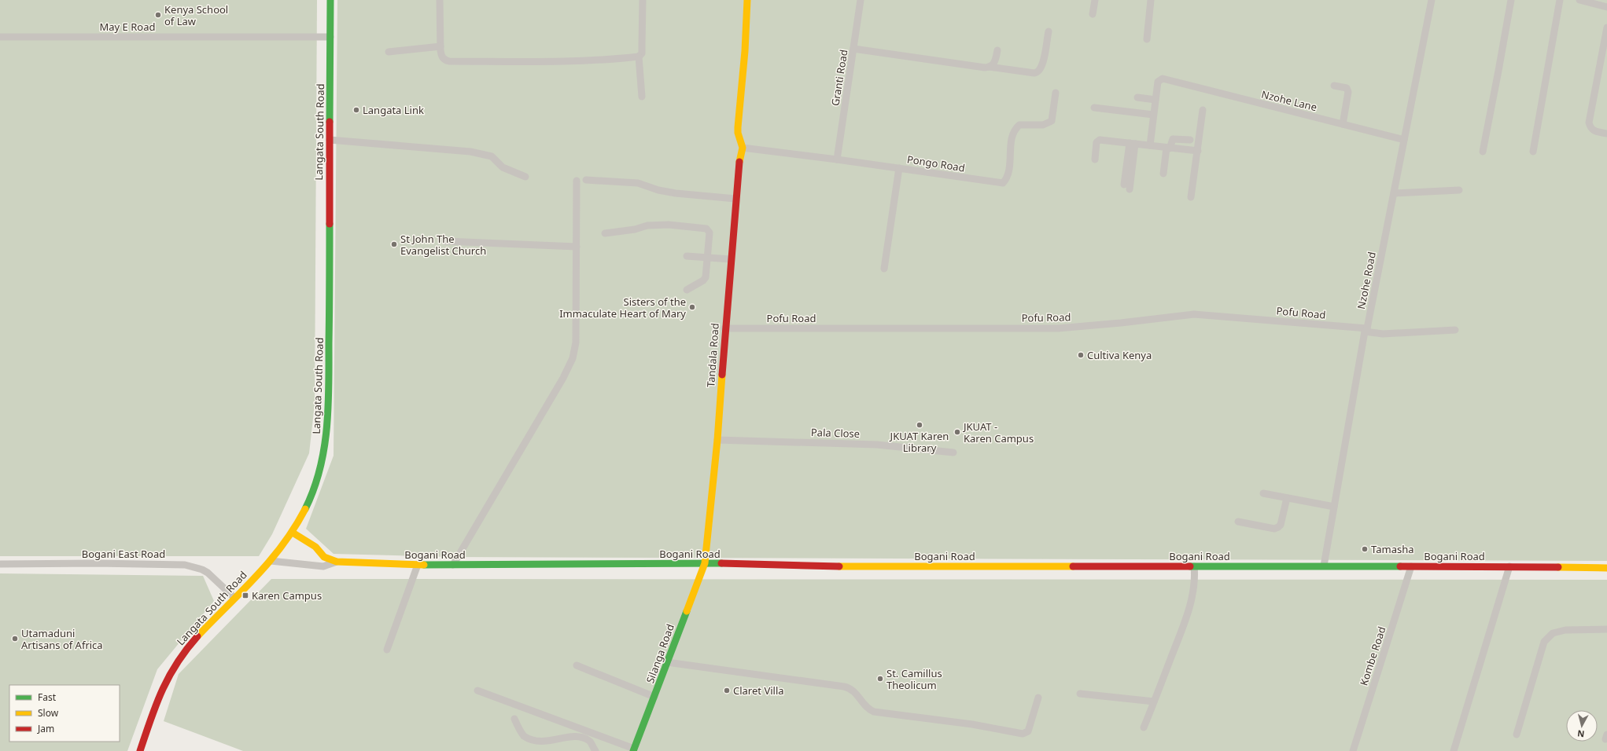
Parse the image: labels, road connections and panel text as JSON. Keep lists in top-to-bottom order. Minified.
{"streets":{"street":["May E Road","Granti Road","Nzohe Lane","Langata South Road","Pongo Road","Nzohe Road","Pofu Road","Tandala Road","Pala Close","Bogani East Road","Bogani Road","Silanga Road","Kombe Road"]},"crossings":[["May E Road","Langata South Road"],["Granti Road","Pongo Road"],["Nzohe Lane","Nzohe Road"],["Langata South Road","Bogani East Road"],["Langata South Road","Bogani Road"],["Pongo Road","Tandala Road"],["Nzohe Road","Pofu Road"],["Nzohe Road","Bogani Road"],["Pofu Road","Tandala Road"],["Tandala Road","Pala Close"],["Tandala Road","Bogani Road"],["Tandala Road","Silanga Road"],["Bogani Road","Silanga Road"],["Bogani Road","Kombe Road"]],"places":{"other":["Kenya School of Law","Langata Link","St John The Evangelist Church","Sisters of the Immaculate Heart of Mary","Cultiva Kenya","JKUAT Karen Library","JKUAT - Karen Campus","Tamasha","Utamaduni Artisans of Africa","St. Camillus Theolicum","Claret Villa"],"transit":["Karen Campus"]},"legend":["Fast","Slow","Jam"],"north":"bottom"}
